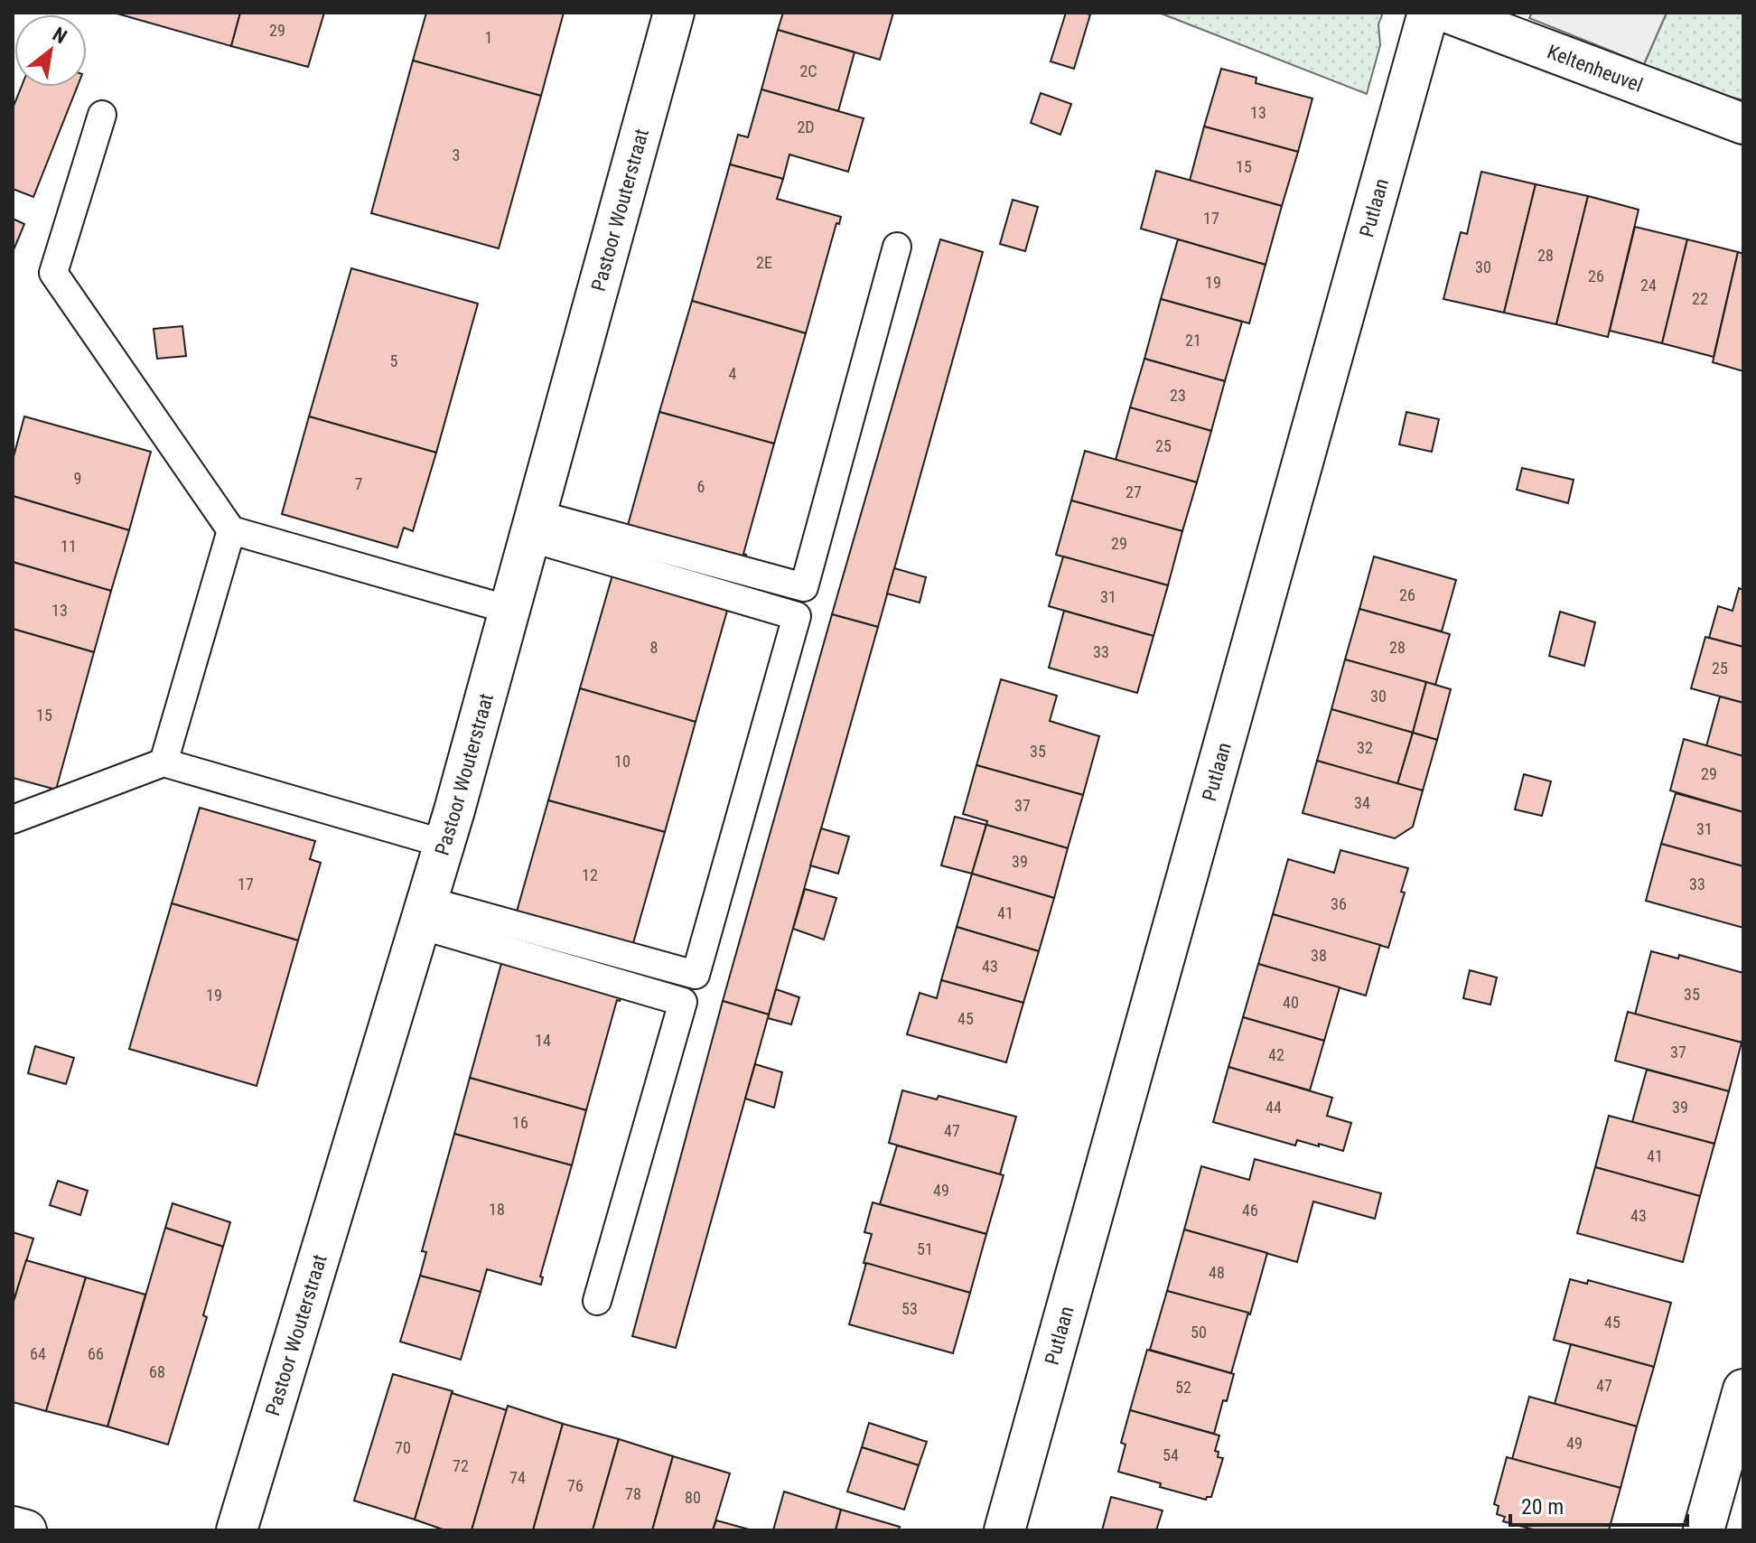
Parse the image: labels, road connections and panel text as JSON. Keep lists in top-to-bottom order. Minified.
{"streets":{"street":["Keltenheuvel","Putlaan","Pastoor Wouterstraat"]},"house_numbers":["29","1","2C","13","2D","3","15","17","28","2E","30","26","19","24","22","21","5","4","23","25","9","7","6","27","29","11","26","31","13","8","28","33","25","30","15","32","35","10","29","34","37","31","39","12","17","33","36","41","38","43","35","19","40","45","14","37","42","44","39","16","47","41","49","18","46","43","51","48","53","45","50","64","66","68","47","52","49","70","54","72","74","76","78","80"],"scale_bar":"20 m","north":"top right"}
